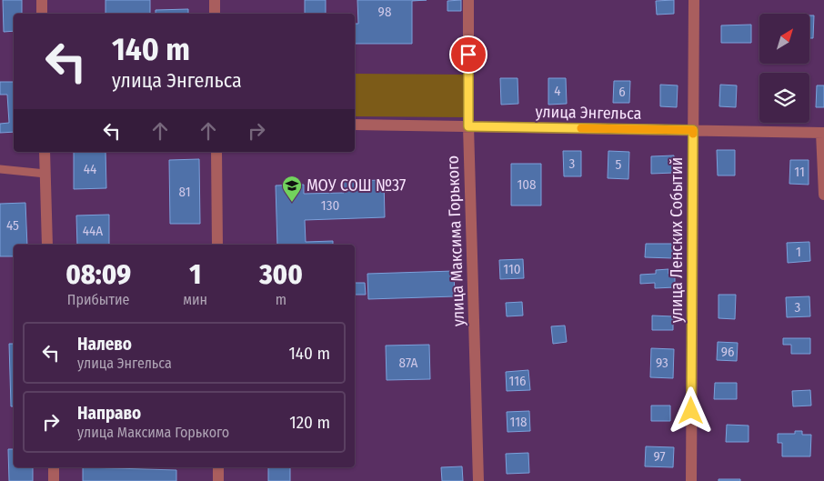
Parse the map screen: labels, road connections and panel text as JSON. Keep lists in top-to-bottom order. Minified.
{"streets":{"street":["улица Энгельса","улица Ленских Событий","улица Максима Горького"]},"crossings":[["улица Энгельса","улица Ленских Событий"],["улица Энгельса","улица Максима Горького"]],"places":{"school or university":["МОУ СОШ №37"]},"house_numbers":["98","4","6","3","5","44","11","108","81","130","45","44А","1","110","3","96","87А","93","116","118","97"],"north":"top right","page":{"turn":["140 m","улица Энгельса"],"eta":["08:09","Прибытие","1","мин","300","m"],"list":[{"name":"Налево","note":"улица Энгельса","value":"140 m"},{"name":"Направо","note":"улица Максима Горького","value":"120 m"}]}}
